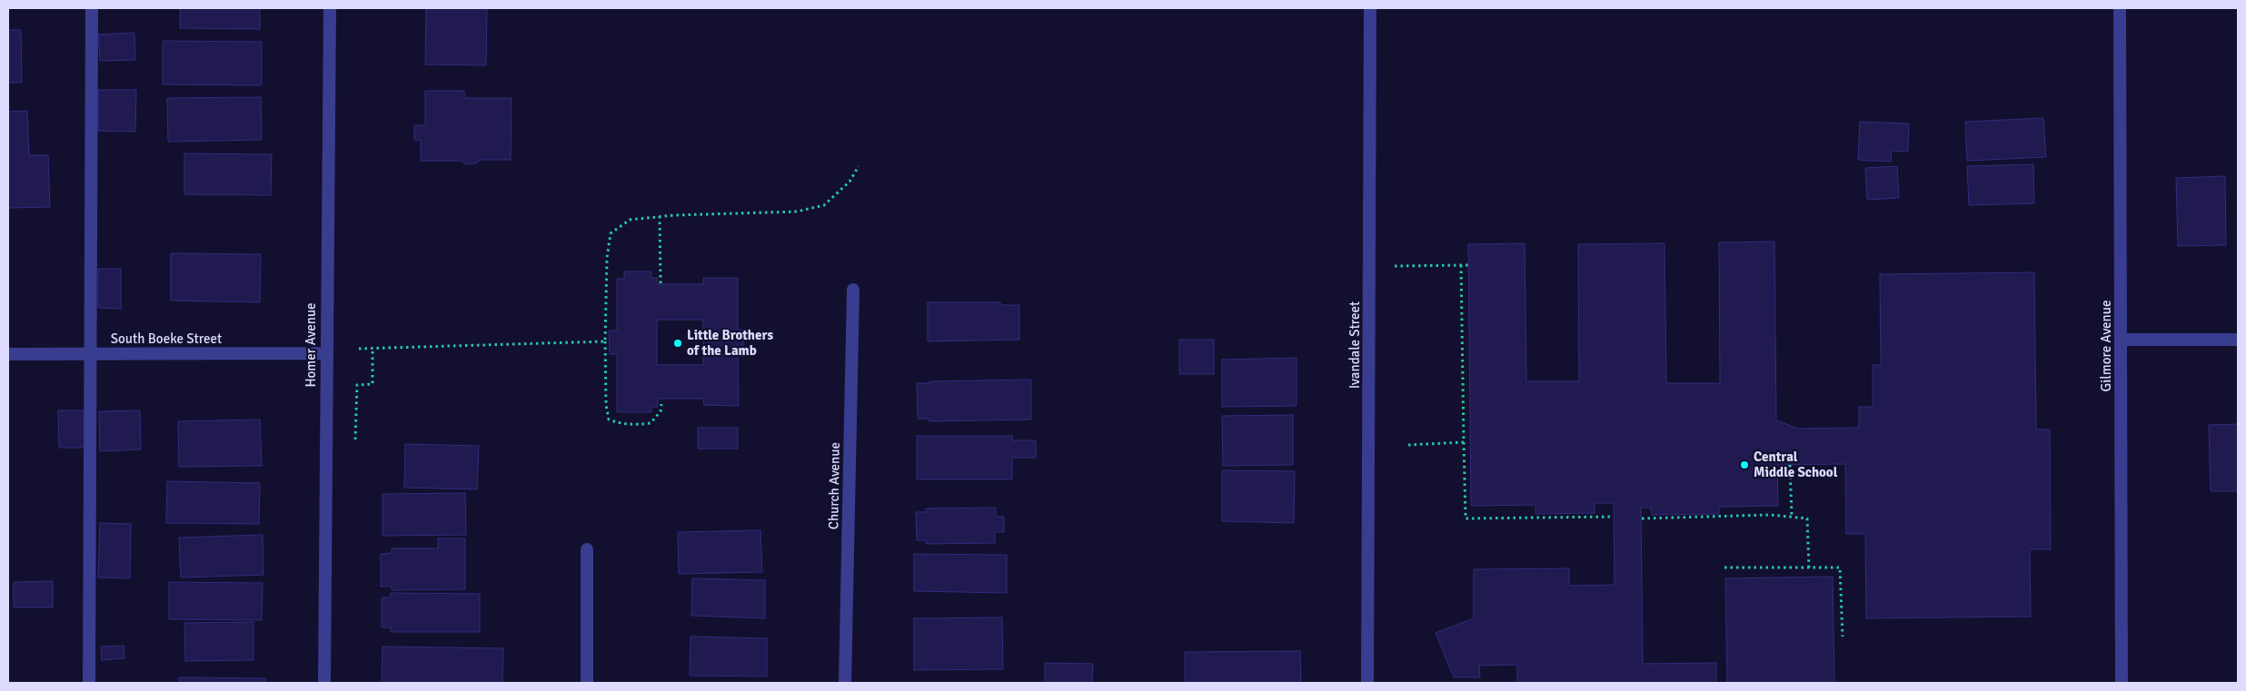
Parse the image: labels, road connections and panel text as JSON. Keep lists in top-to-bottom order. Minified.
{"streets":{"street":["South Boeke Street","Homer Avenue","Ivandale Street","Gilmore Avenue","Church Avenue"]},"crossings":[["South Boeke Street","Homer Avenue"]],"places":["Little Brothers of the Lamb","Central Middle School"]}
